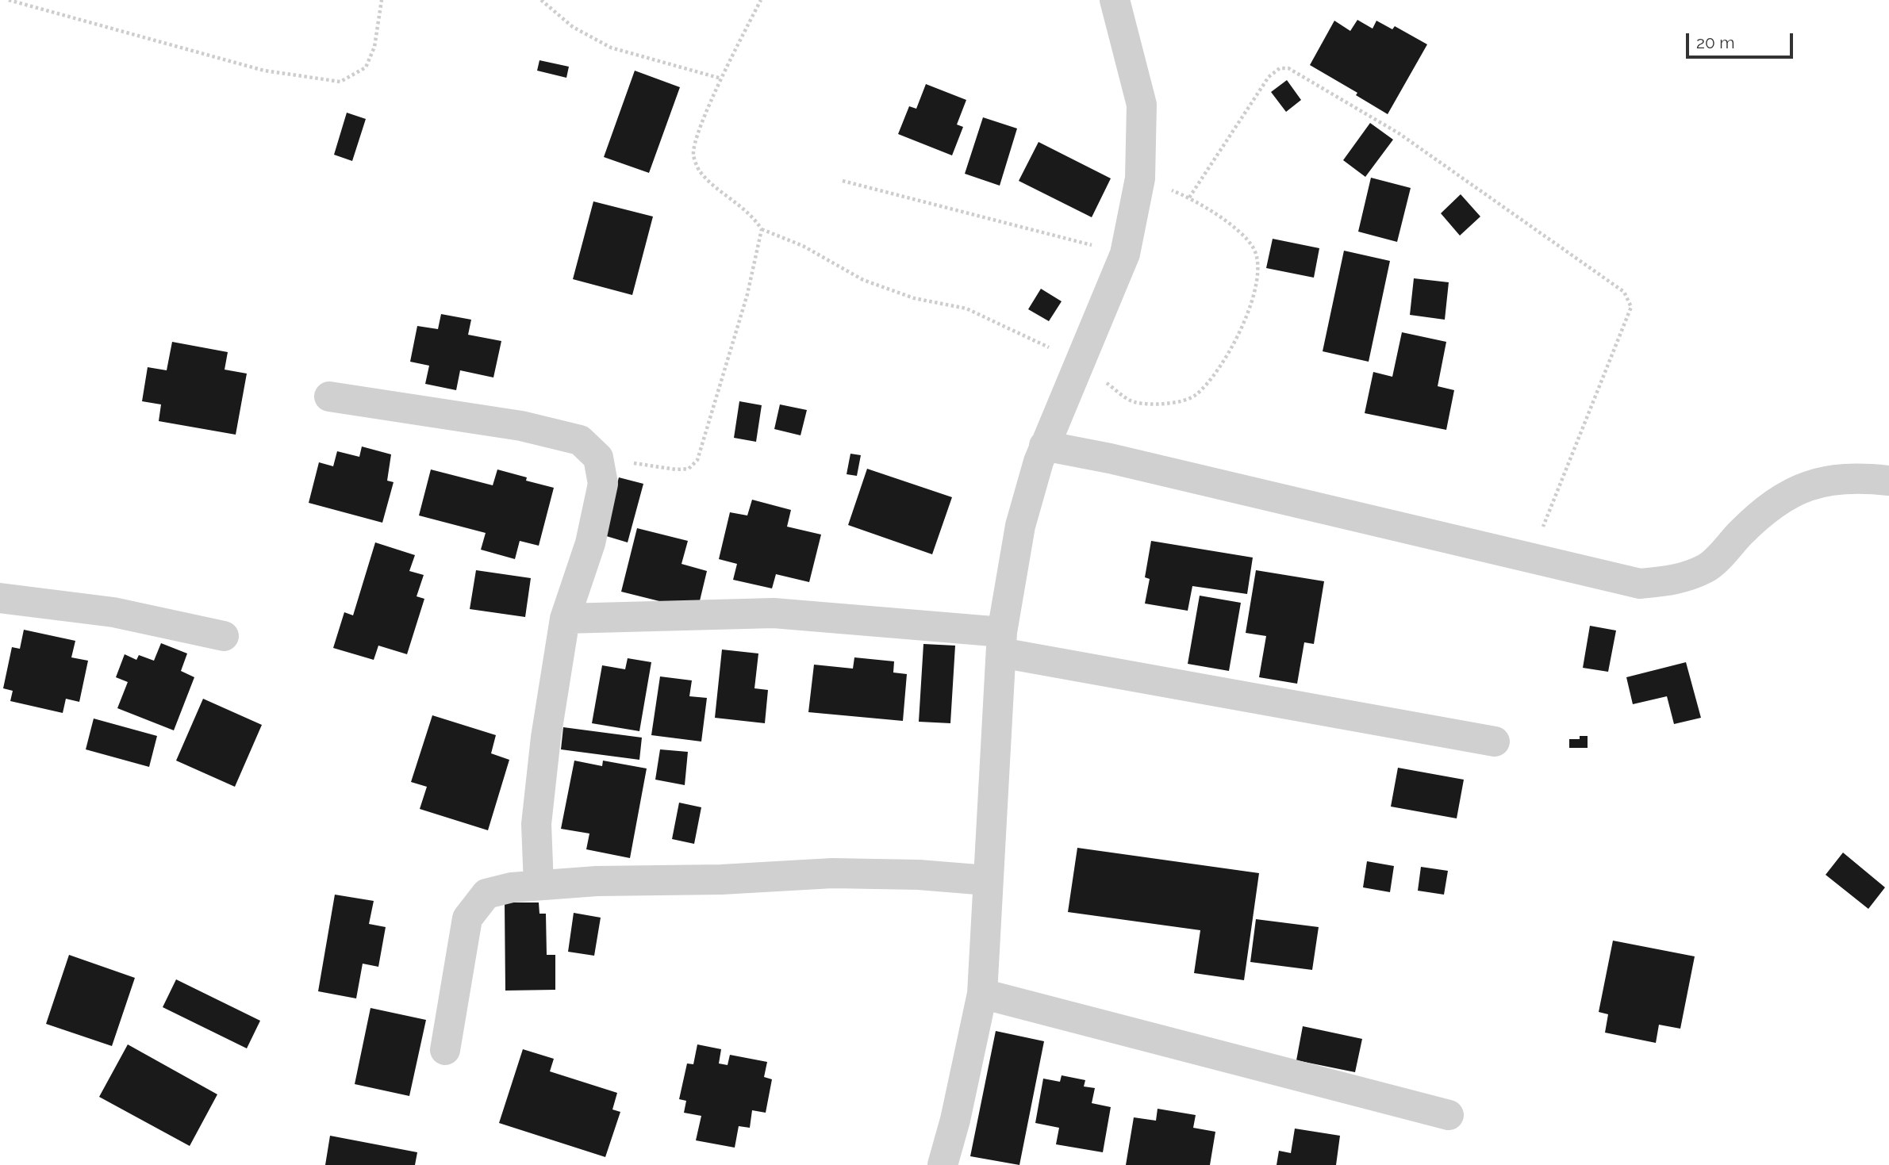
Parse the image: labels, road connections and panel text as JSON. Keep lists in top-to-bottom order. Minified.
{"scale_bar":"20 m"}
